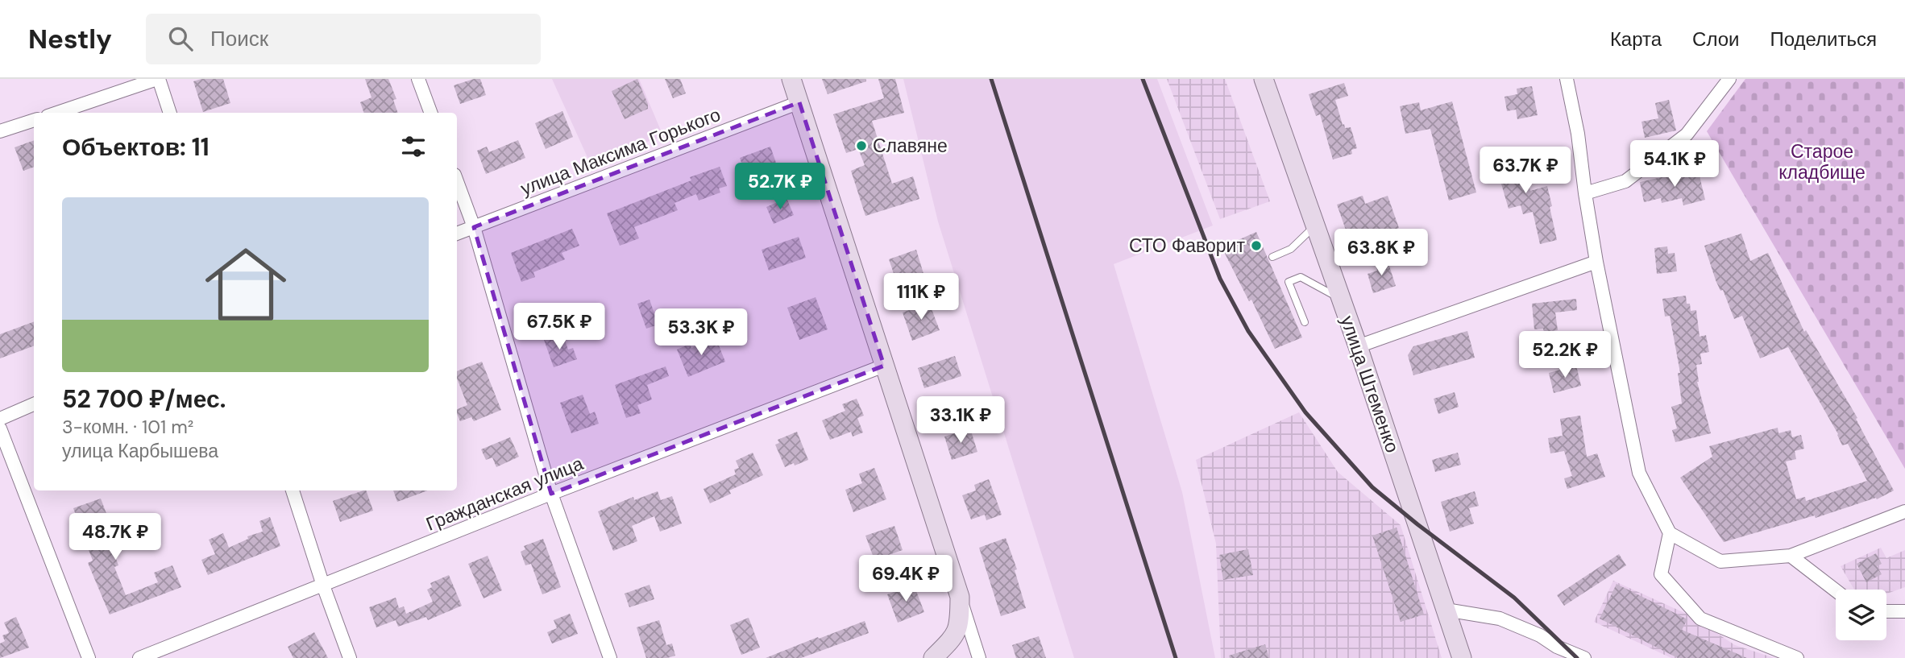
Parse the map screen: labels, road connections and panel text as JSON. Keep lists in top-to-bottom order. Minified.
{"streets":{"main road":["улица Штеменко"],"street":["улица Максима Горького","Гражданская улица"]},"parks":["Старое кладбище"],"places":["Славяне","СТО Фаворит"],"page":{"header":"Nestly","search":"Поиск","nav":["Карта","Слои","Поделиться"],"heading":"Объектов: 11","price":["54.1K ₽","63.7K ₽","52.7K ₽","63.8K ₽","111K ₽","67.5K ₽","53.3K ₽","52.2K ₽","33.1K ₽","48.7K ₽","69.4K ₽"],"list":[{"name":"52 700 ₽/мес.","note":"3-комн. · 101 m² · улица Карбышева"}]}}
